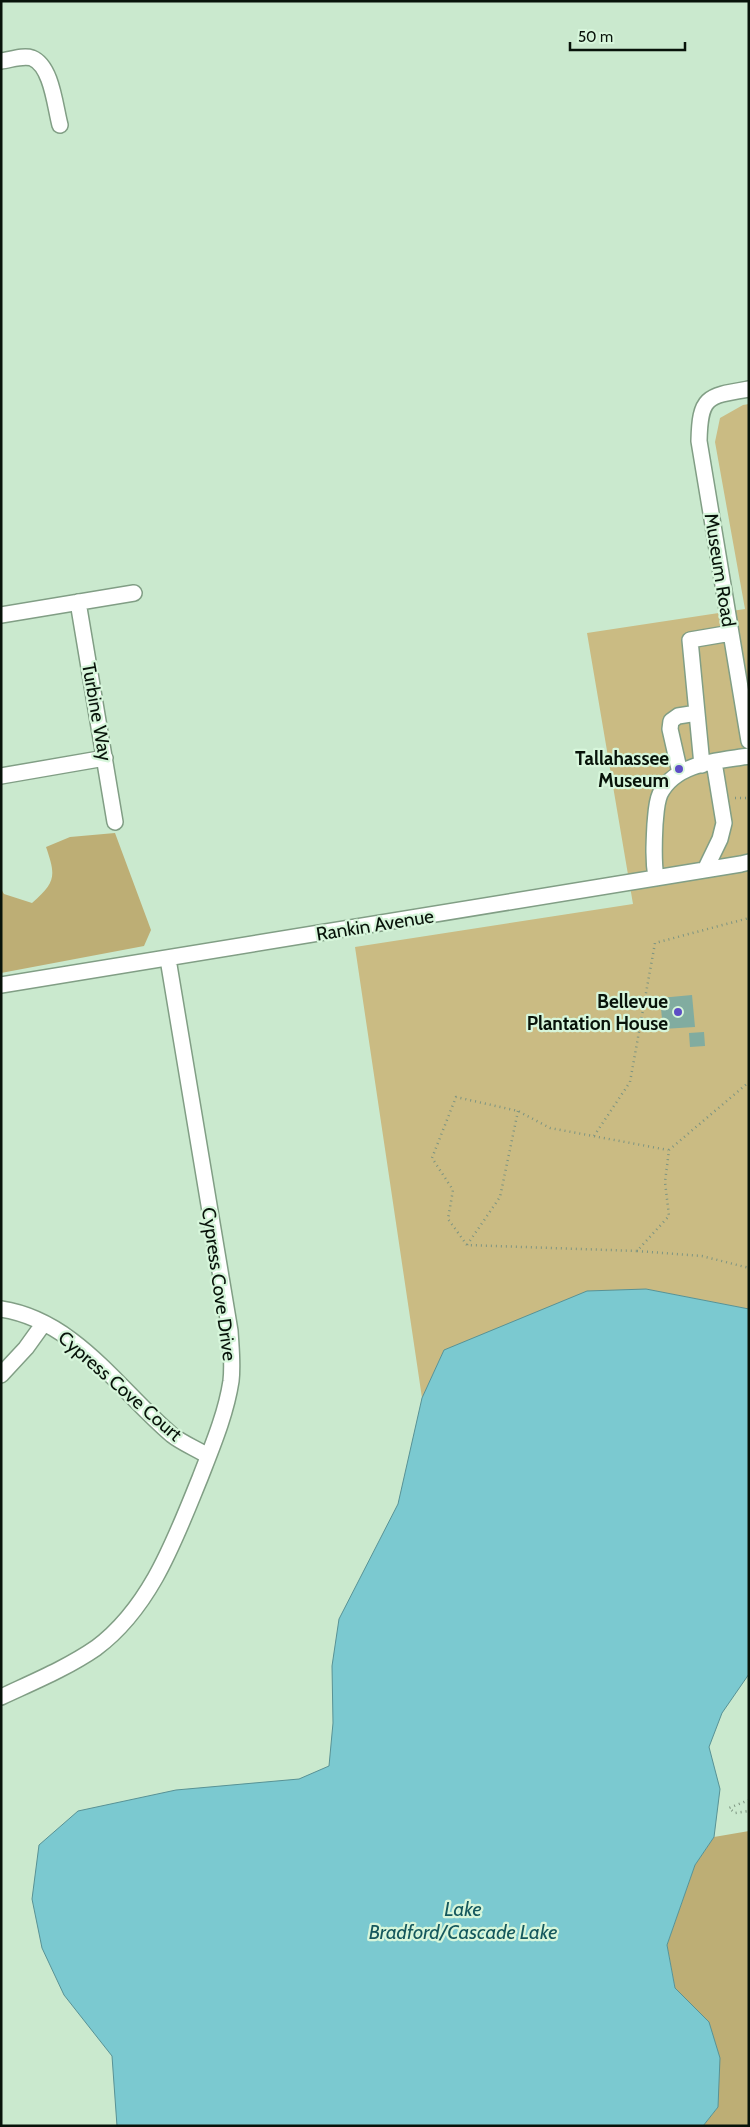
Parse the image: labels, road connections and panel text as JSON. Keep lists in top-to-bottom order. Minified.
{"streets":{"street":["Museum Road","Turbine Way","Rankin Avenue","Cypress Cove Drive","Cypress Cove Court"]},"crossings":[["Rankin Avenue","Cypress Cove Drive"],["Cypress Cove Drive","Cypress Cove Court"]],"water":["Lake Bradford/Cascade Lake"],"places":["Tallahassee Museum","Bellevue Plantation House"],"scale_bar":"50 m"}
